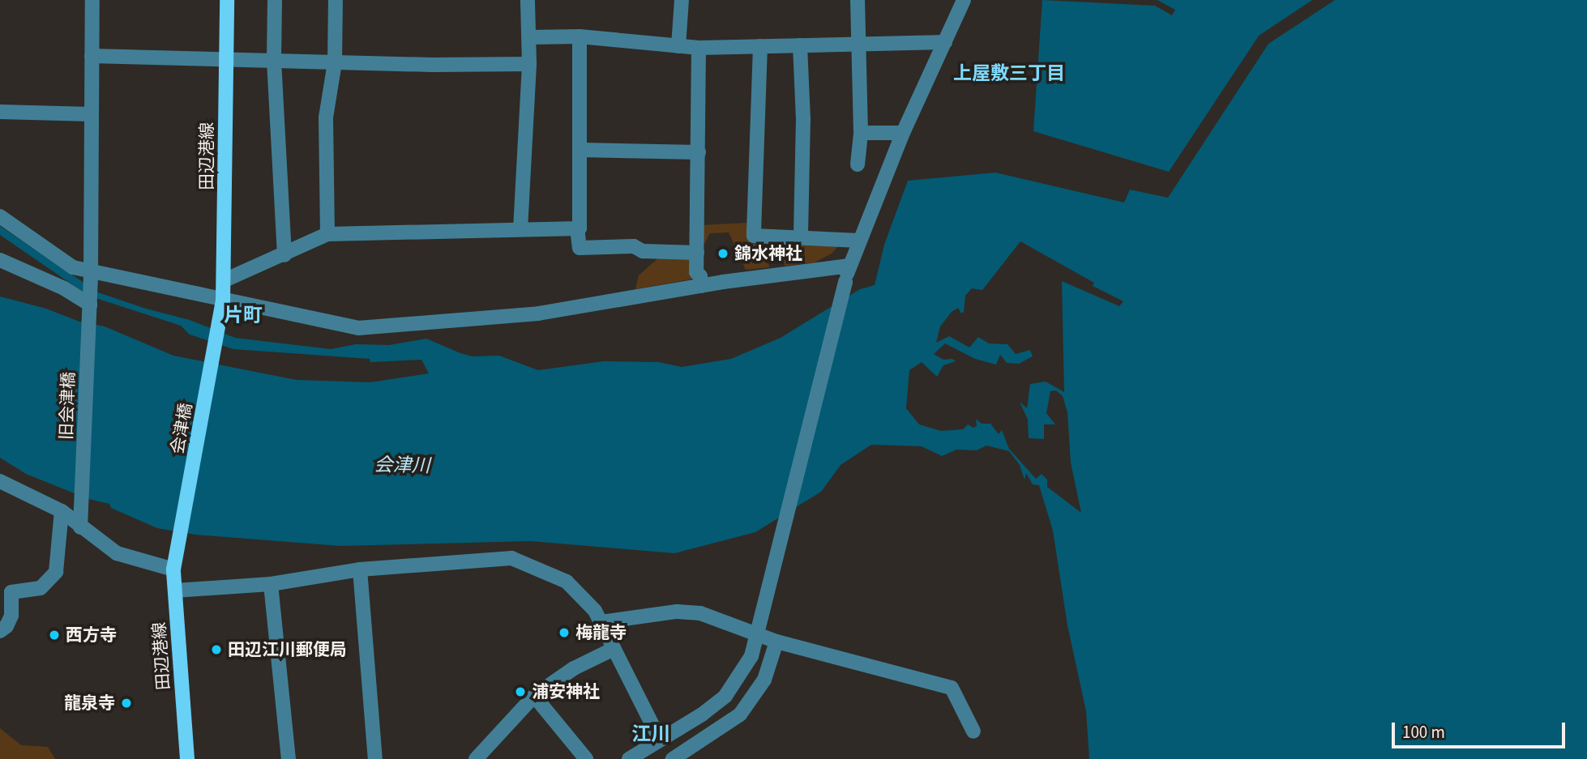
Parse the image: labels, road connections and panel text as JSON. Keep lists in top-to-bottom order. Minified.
{"streets":{"main road":["田辺港線","会津橋"],"street":["旧会津橋"]},"crossings":[["田辺港線","会津橋"]],"districts":["上屋敷三丁目","片町","江川"],"water":["会津川"],"places":["錦水神社","梅龍寺","西方寺","田辺江川郵便局","浦安神社","龍泉寺"],"scale_bar":"100 m"}
